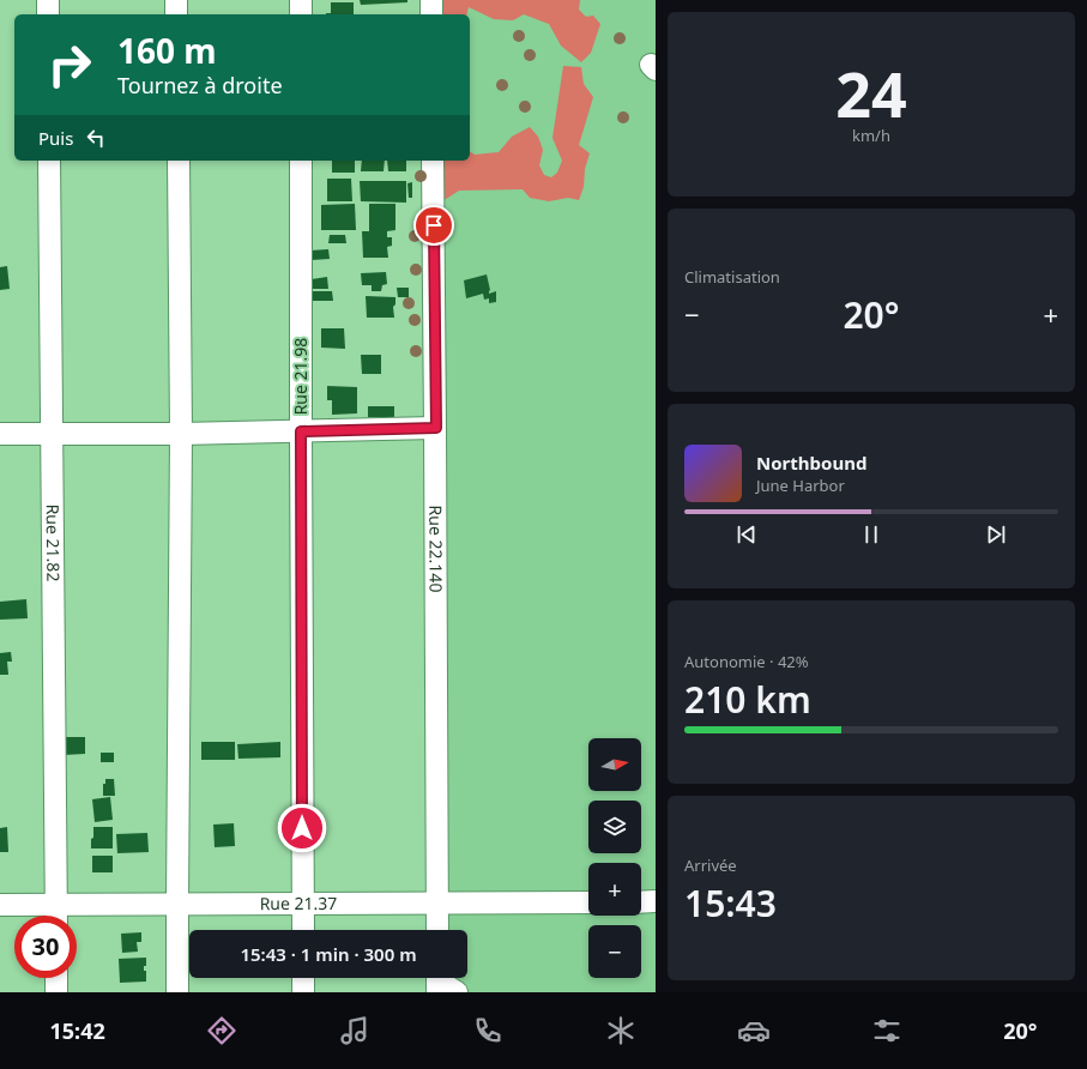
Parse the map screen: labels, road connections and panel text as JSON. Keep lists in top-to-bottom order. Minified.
{"streets":{"street":["Rue 21.98","Rue 21.82","Rue 22.140","Rue 21.37"]},"crossings":[["Rue 21.98","Rue 21.37"],["Rue 21.82","Rue 21.37"],["Rue 22.140","Rue 21.37"]],"north":"right","page":{"tile":[["24","km/h"],"Climatisation",["Autonomie · 42%","210 km"],["Arrivée","15:43"]],"turn":["160 m","Tournez à droite"],"then":"Puis","heat":["−","20°","+"],"song":["Northbound","June Harbor"],"map_buttons":["+","−"],"limit":"30","trip":"15:43 · 1 min · 300 m","tabs":["15:42","20°"]}}
